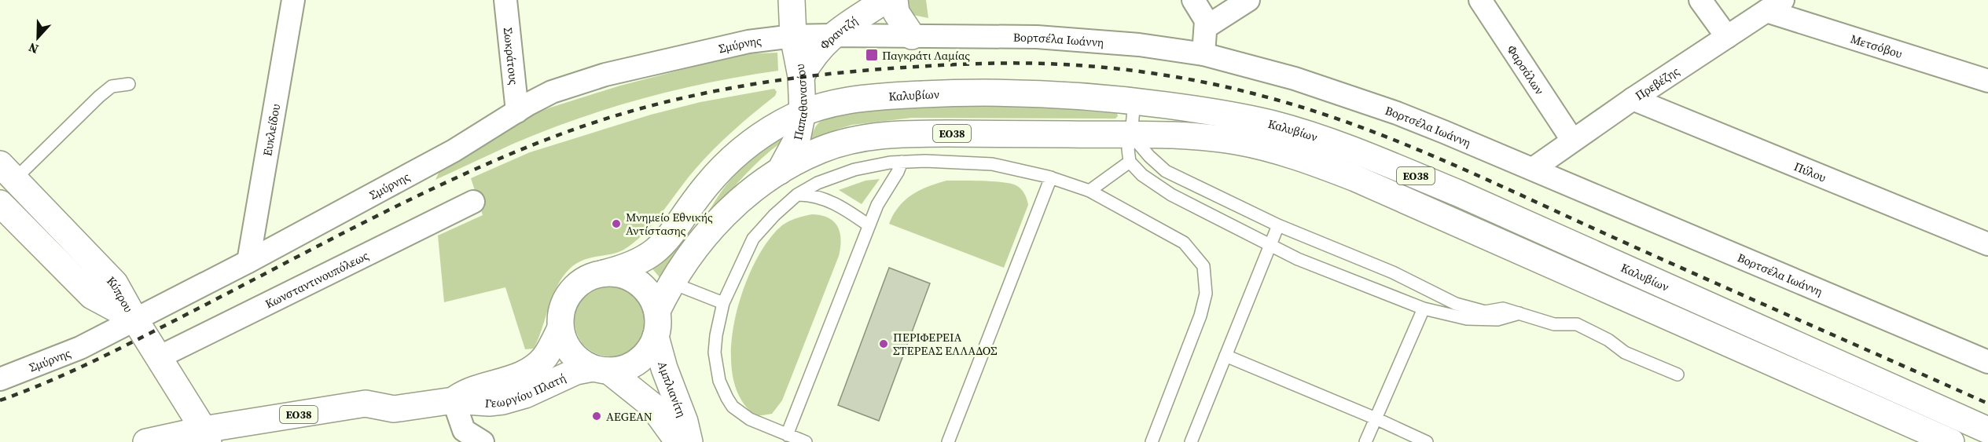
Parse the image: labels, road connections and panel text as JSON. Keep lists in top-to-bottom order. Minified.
{"streets":{"main road":["Φραντζή","Καλυβίων","Παπαθανασίου","ΕΟ38","Κύπρου","Γεωργίου Πλατή","Αμπλιανίτη"],"street":["Βορτσέλα Ιωάννη","Σμύρνης","Μετσόβου","Σωκράτους","Φαρσάλων","Πρεβέζης","Ευκλείδου","Πύλου","Κωνσταντινουπόλεως"]},"crossings":[["Φραντζή","Βορτσέλα Ιωάννη"],["Φραντζή","Σμύρνης"],["Φραντζή","Παπαθανασίου"],["Βορτσέλα Ιωάννη","Σμύρνης"],["Βορτσέλα Ιωάννη","Πρεβέζης"],["Σμύρνης","Σωκράτους"],["Σμύρνης","Παπαθανασίου"],["Σμύρνης","Ευκλείδου"],["Σμύρνης","Κύπρου"],["Μετσόβου","Πρεβέζης"],["Φαρσάλων","Πρεβέζης"],["Πρεβέζης","Πύλου"],["Καλυβίων","Παπαθανασίου"],["Καλυβίων","ΕΟ38"],["Καλυβίων","Γεωργίου Πλατή"],["Καλυβίων","Αμπλιανίτη"],["ΕΟ38","Γεωργίου Πλατή"],["ΕΟ38","Αμπλιανίτη"],["Γεωργίου Πλατή","Αμπλιανίτη"]],"places":{"transit":["Παγκράτι Λαμίας"],"other":["Μνημείο Εθνικής Αντίστασης","ΠΕΡΙΦΕΡΕΙΑ ΣΤΕΡΕΑΣ ΕΛΛΑΔΟΣ","AEGEAN"]},"north":"bottom"}
